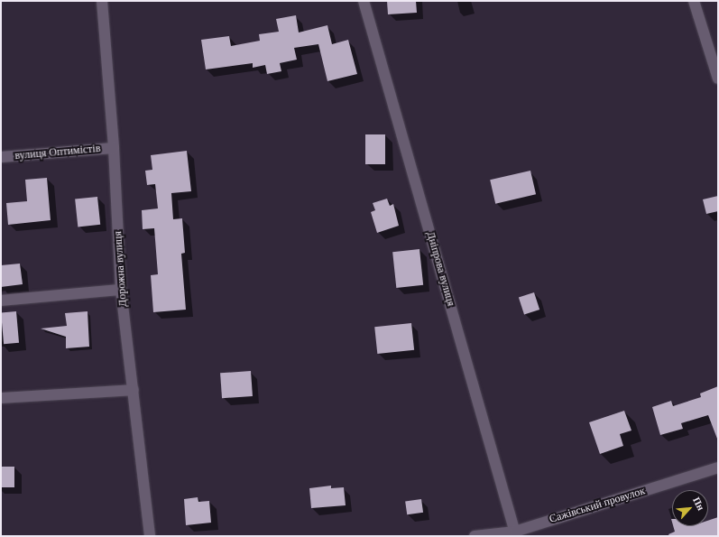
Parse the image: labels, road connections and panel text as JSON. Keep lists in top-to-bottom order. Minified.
{"streets":{"street":["вулиця Оптимістів","Дорожна вулиця","Дніпрова вулиця","Сажівський провулок"]},"crossings":[["вулиця Оптимістів","Дорожна вулиця"],["Дніпрова вулиця","Сажівський провулок"]],"north":"top right"}
